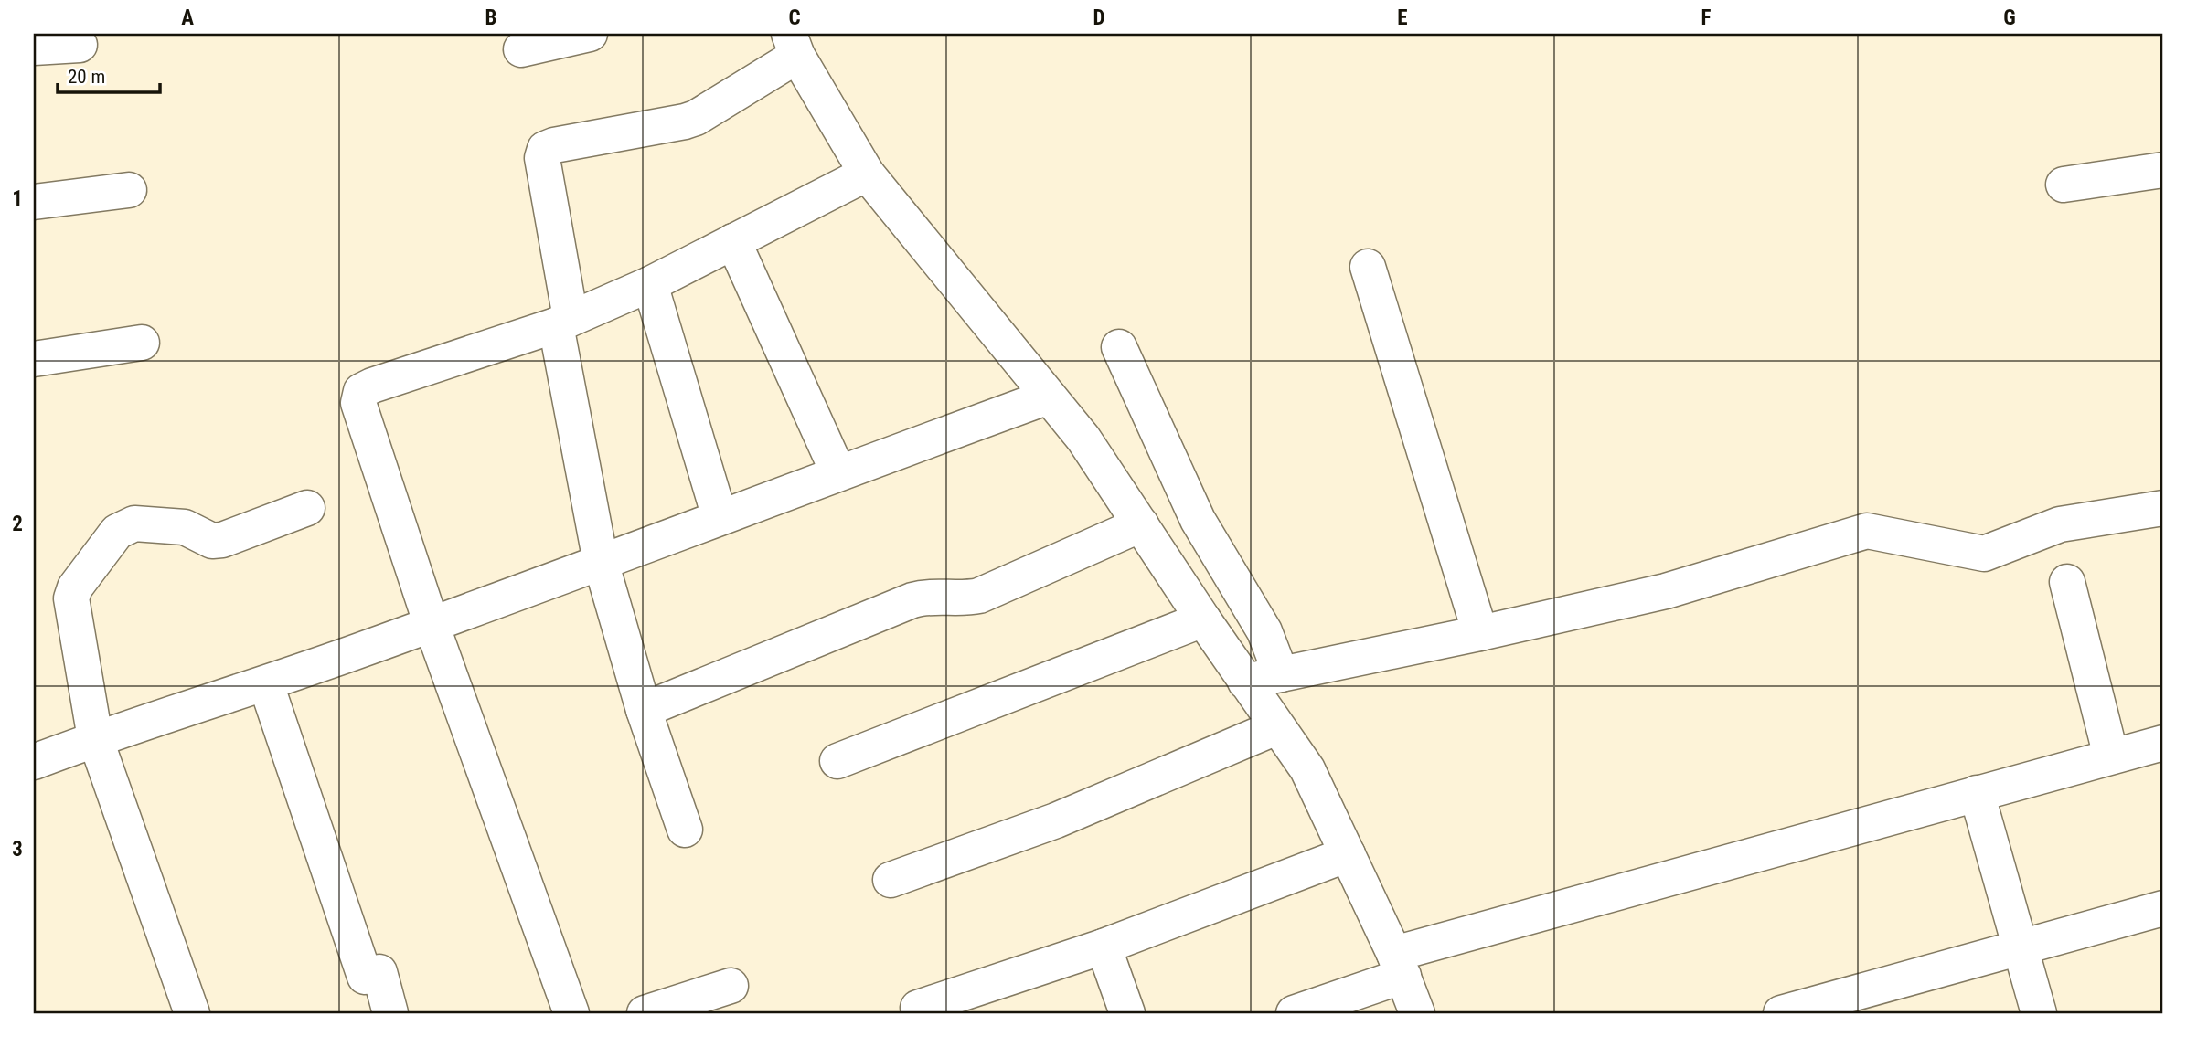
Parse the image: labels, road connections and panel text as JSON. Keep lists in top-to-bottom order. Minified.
{"scale_bar":"20 m","grid":{"columns":["A","B","C","D","E","F","G"],"rows":["1","2","3"]}}
